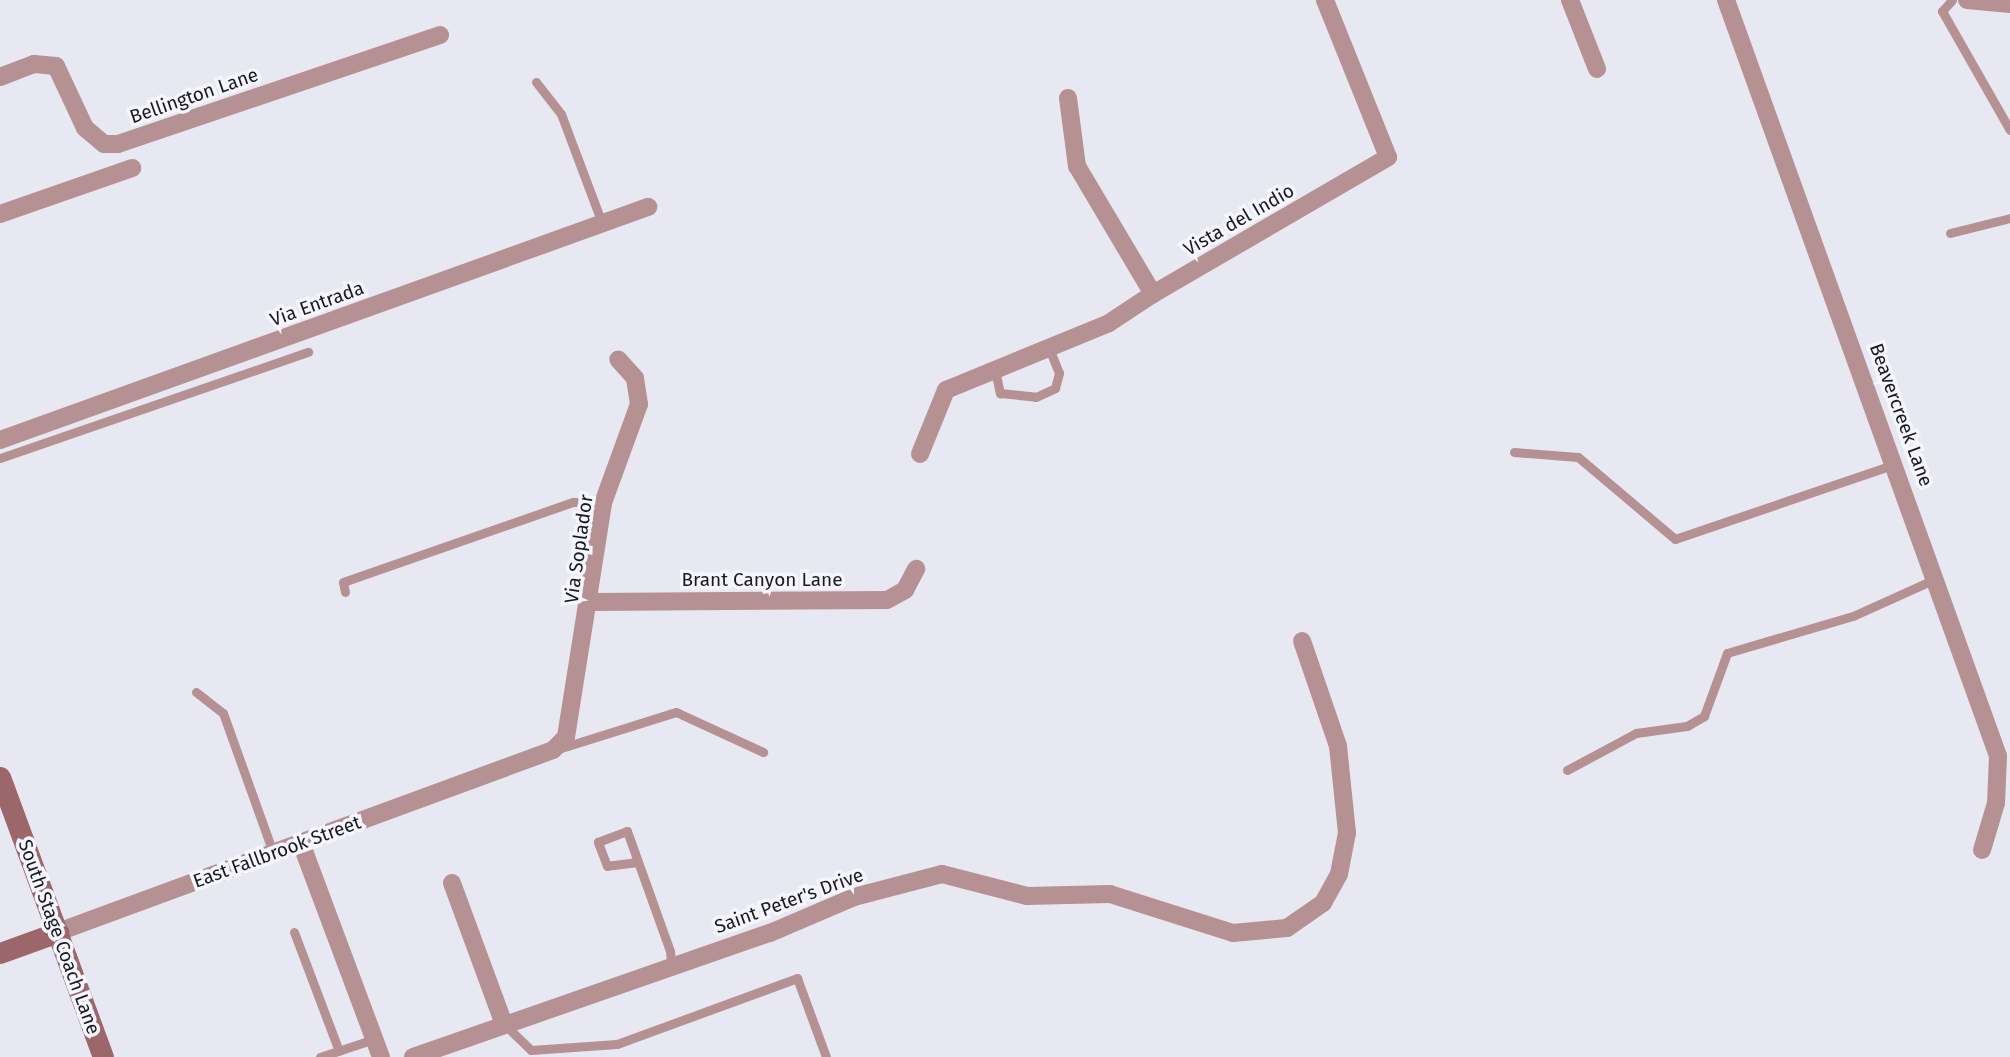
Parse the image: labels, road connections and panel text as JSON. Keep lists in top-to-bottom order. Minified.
{"streets":{"main road":["East Fallbrook Street","South Stage Coach Lane"],"street":["Bellington Lane","Vista del Indio","Via Entrada","Beavercreek Lane","Via Soplador","Brant Canyon Lane","Saint Peter's Drive"]},"crossings":[["Via Soplador","Brant Canyon Lane"],["Via Soplador","East Fallbrook Street"],["East Fallbrook Street","South Stage Coach Lane"]]}
